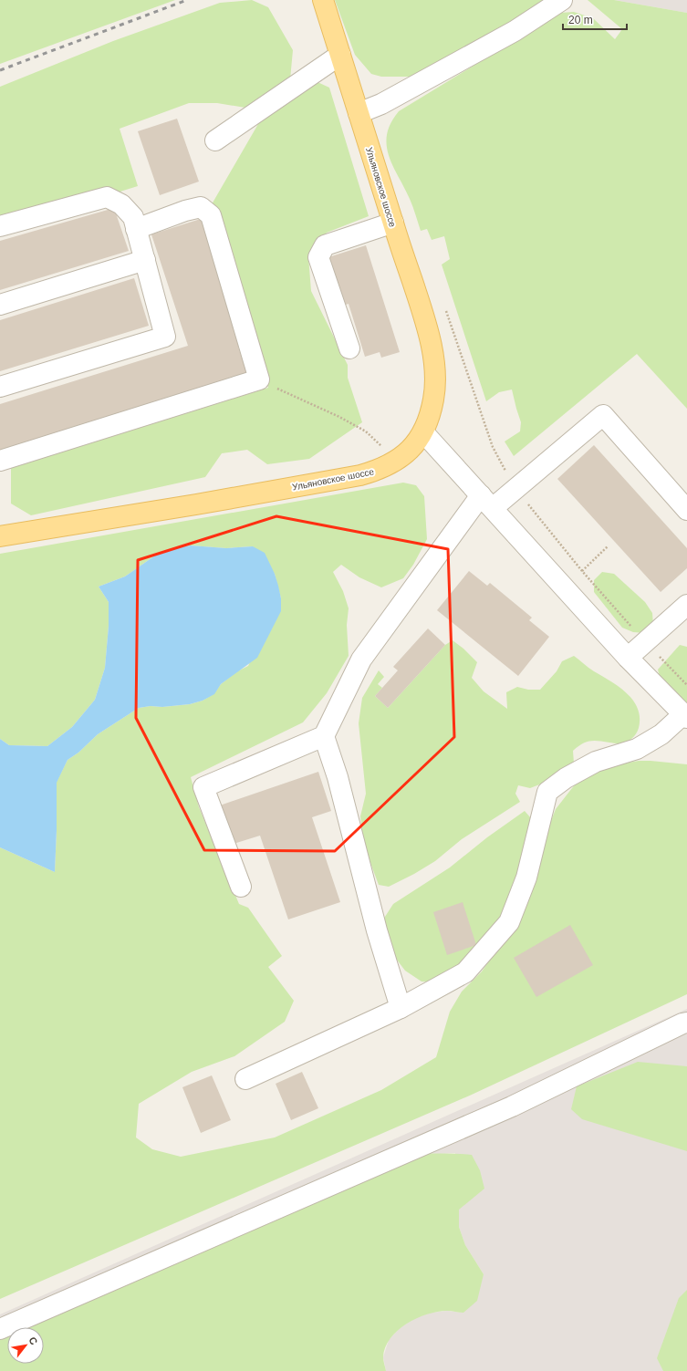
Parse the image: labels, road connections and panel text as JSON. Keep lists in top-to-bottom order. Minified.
{"streets":{"main road":["Ульяновское шоссе"]},"scale_bar":"20 m","north":"top right"}
